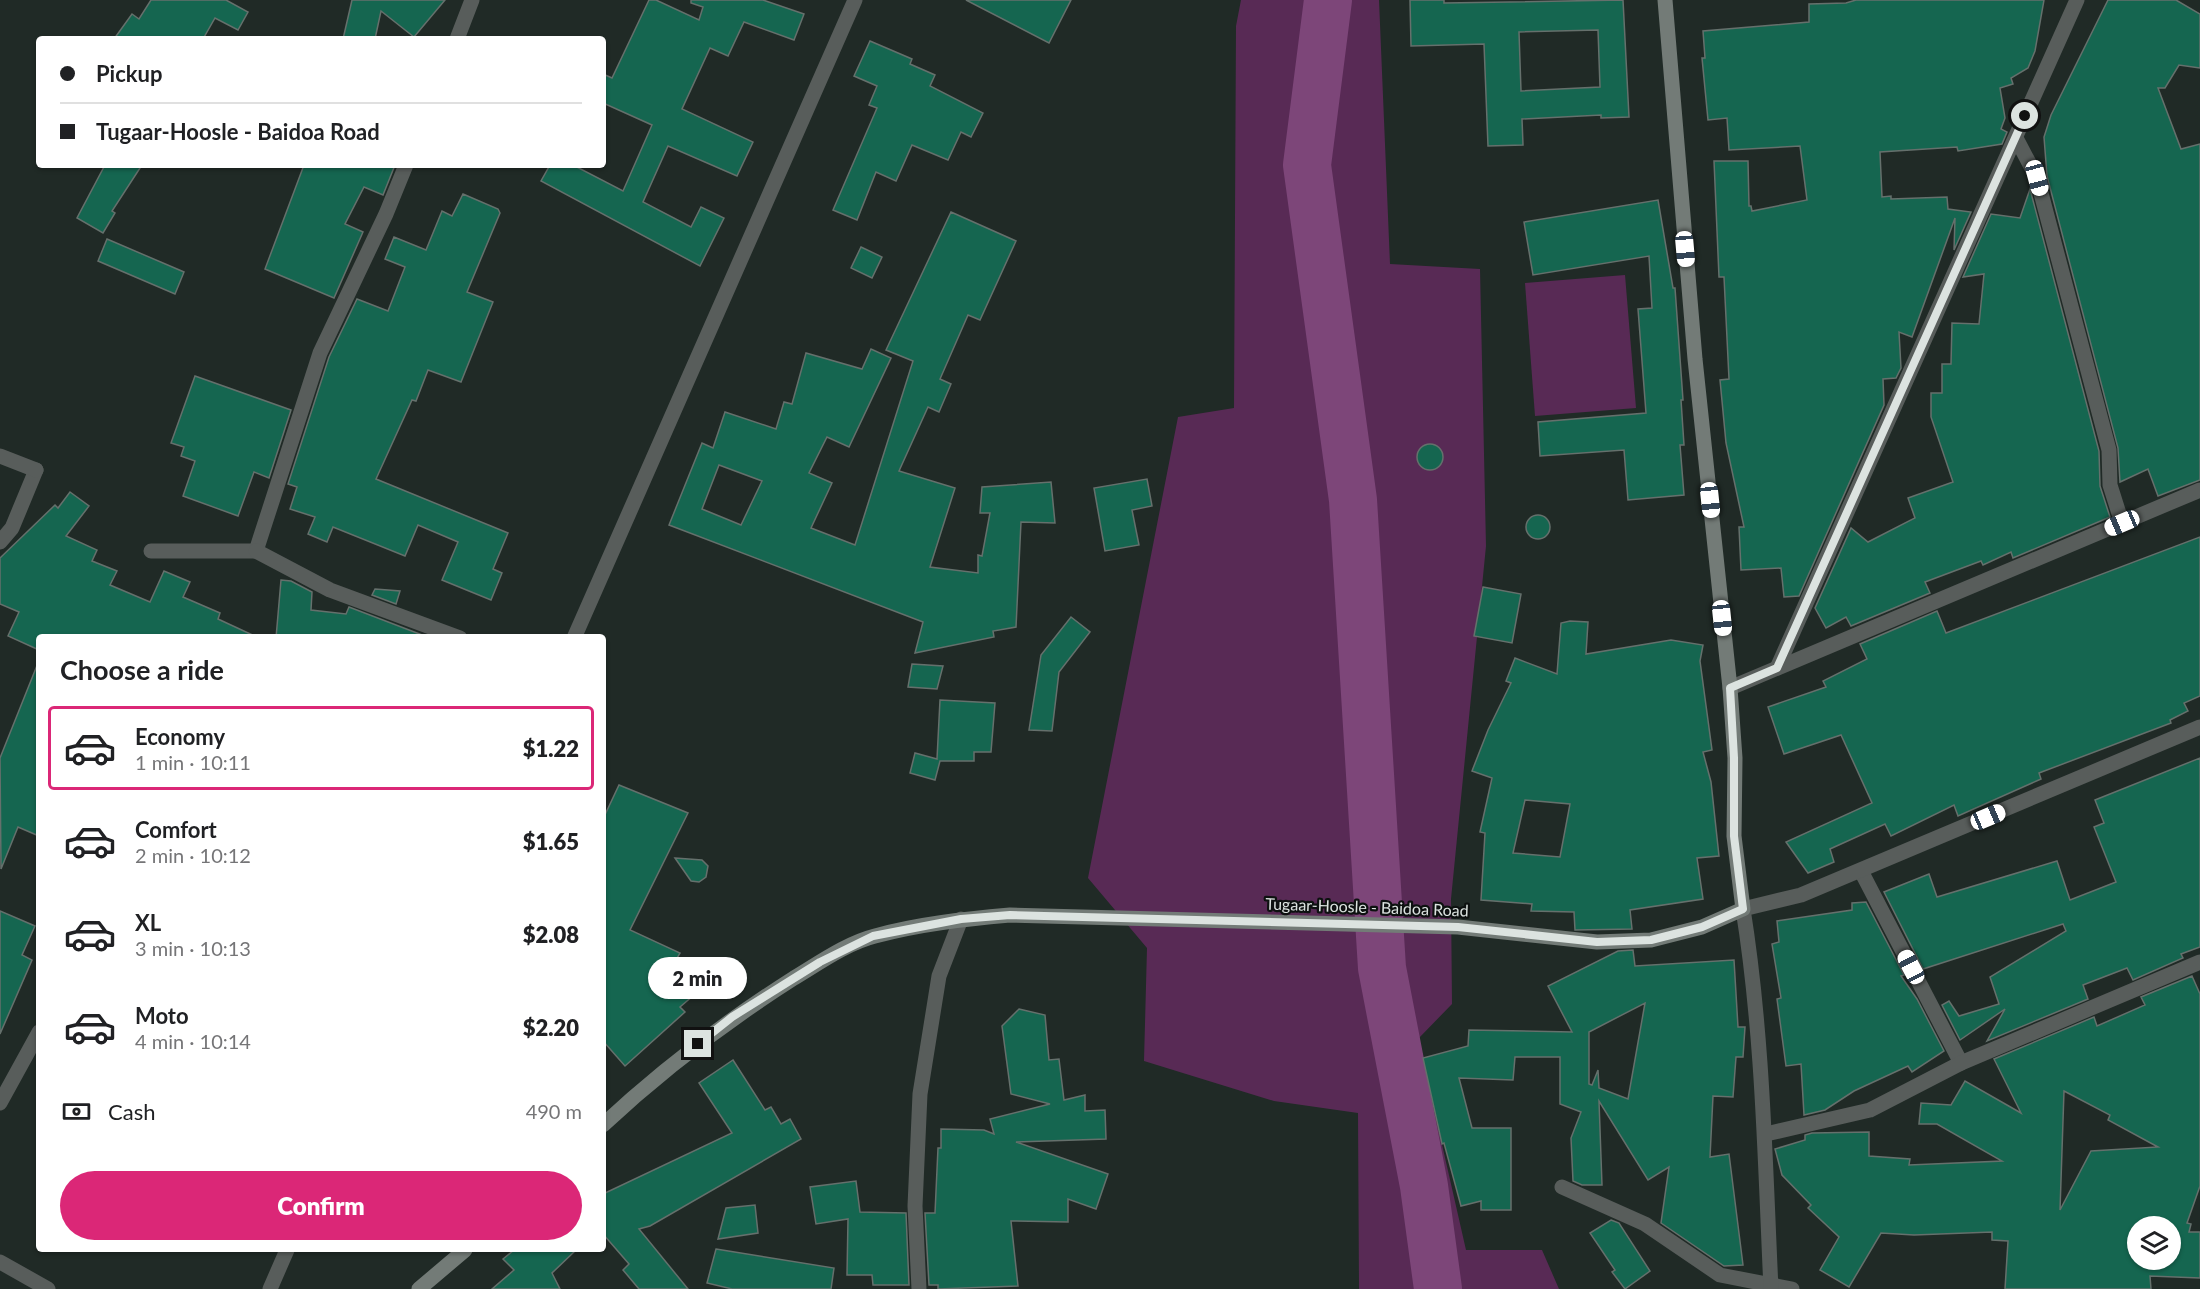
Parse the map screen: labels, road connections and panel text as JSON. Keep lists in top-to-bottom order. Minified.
{"streets":{"main road":["Tugaar-Hoosle - Baidoa Road"]},"page":{"banner":["Pickup","Tugaar-Hoosle - Baidoa Road"],"heading":"Choose a ride","list":[{"name":"Economy","note":"1 min · 10:11","value":"$1.22"},{"name":"Comfort","note":"2 min · 10:12","value":"$1.65"},{"name":"XL","note":"3 min · 10:13","value":"$2.08"},{"name":"Moto","note":"4 min · 10:14","value":"$2.20"}],"bubble":"2 min","pay":["Cash","490 m"],"buttons":"Confirm"}}
